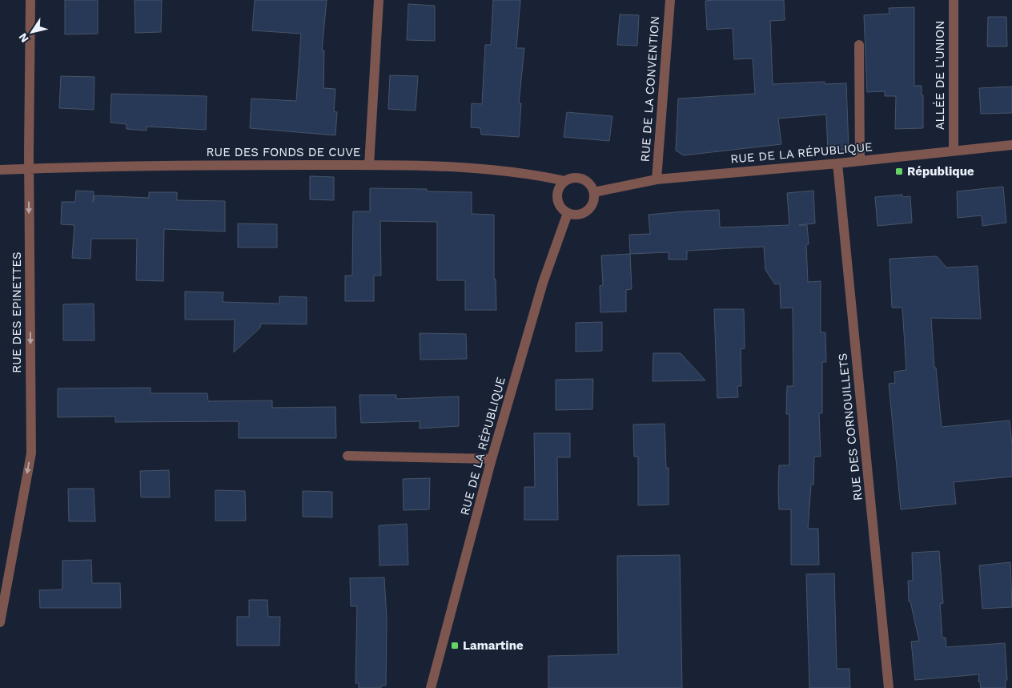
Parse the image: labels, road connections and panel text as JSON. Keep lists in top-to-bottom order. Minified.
{"streets":{"street":["ALLÉE DE L'UNION","RUE DE LA CONVENTION","RUE DES FONDS DE CUVE","RUE DE LA RÉPUBLIQUE","RUE DES EPINETTES","RUE DES CORNOUILLETS"]},"crossings":[["ALLÉE DE L'UNION","RUE DE LA RÉPUBLIQUE"],["RUE DE LA CONVENTION","RUE DE LA RÉPUBLIQUE"],["RUE DES FONDS DE CUVE","RUE DE LA RÉPUBLIQUE"],["RUE DES FONDS DE CUVE","RUE DES EPINETTES"],["RUE DE LA RÉPUBLIQUE","RUE DES CORNOUILLETS"]],"one_way":["RUE DES EPINETTES"],"places":{"transit":["République","Lamartine"]},"north":"bottom left"}
